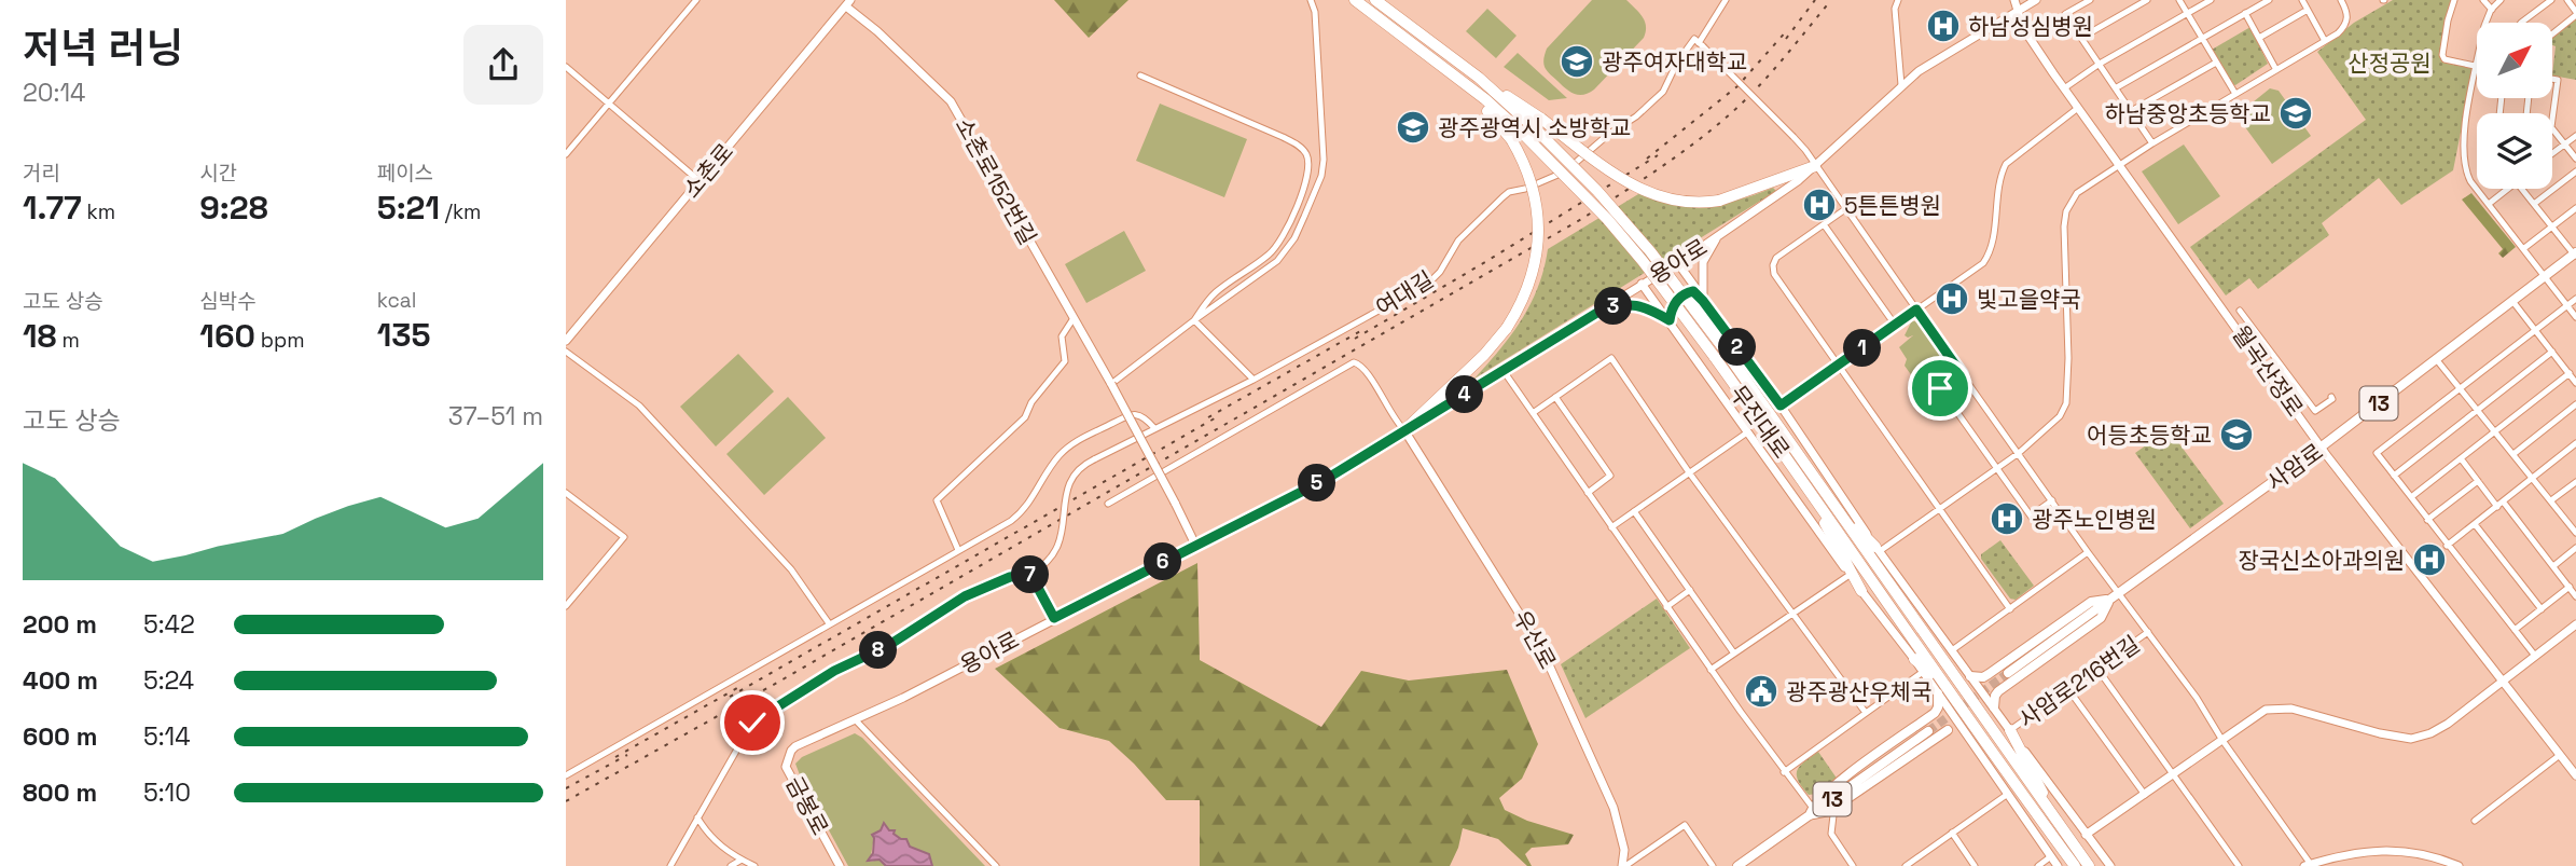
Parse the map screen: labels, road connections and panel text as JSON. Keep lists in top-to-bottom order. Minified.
{"streets":{"highway":["무진대로"],"main road":["13","사암로"],"street":["소촌로","소촌로152번길","용아로","여대길","월곡산정로","우산로","사암로216번길","금봉로"]},"crossings":[["소촌로","소촌로152번길"],["소촌로152번길","용아로"],["용아로","월곡산정로"],["용아로","무진대로"],["용아로","우산로"],["용아로","사암로216번길"],["용아로","금봉로"],["여대길","사암로216번길"],["월곡산정로","사암로"],["무진대로","사암로216번길"],["사암로","사암로216번길"]],"parks":["산정공원"],"places":{"hospital":["하남성심병원","5튼튼병원","빛고을약국","광주노인병원","장국신소아과의원"],"school or university":["광주여자대학교","하남중앙초등학교","광주광역시 소방학교","어등초등학교"],"public building":["광주광산우체국"]},"north":"top right","page":{"heading":["저녁 러닝","20:14"],"stats":[["거리","1.77 km"],["시간","9:28"],["페이스","5:21 /km"],["고도 상승","18 m"],["심박수","160 bpm"],["kcal","135"]],"pins":["3","2","1","4","5","6","7","8"],"chart":["고도 상승","37–51 m"],"list":[{"name":"200 m","note":"5:42"},{"name":"400 m","note":"5:24"},{"name":"600 m","note":"5:14"},{"name":"800 m","note":"5:10"}]}}
